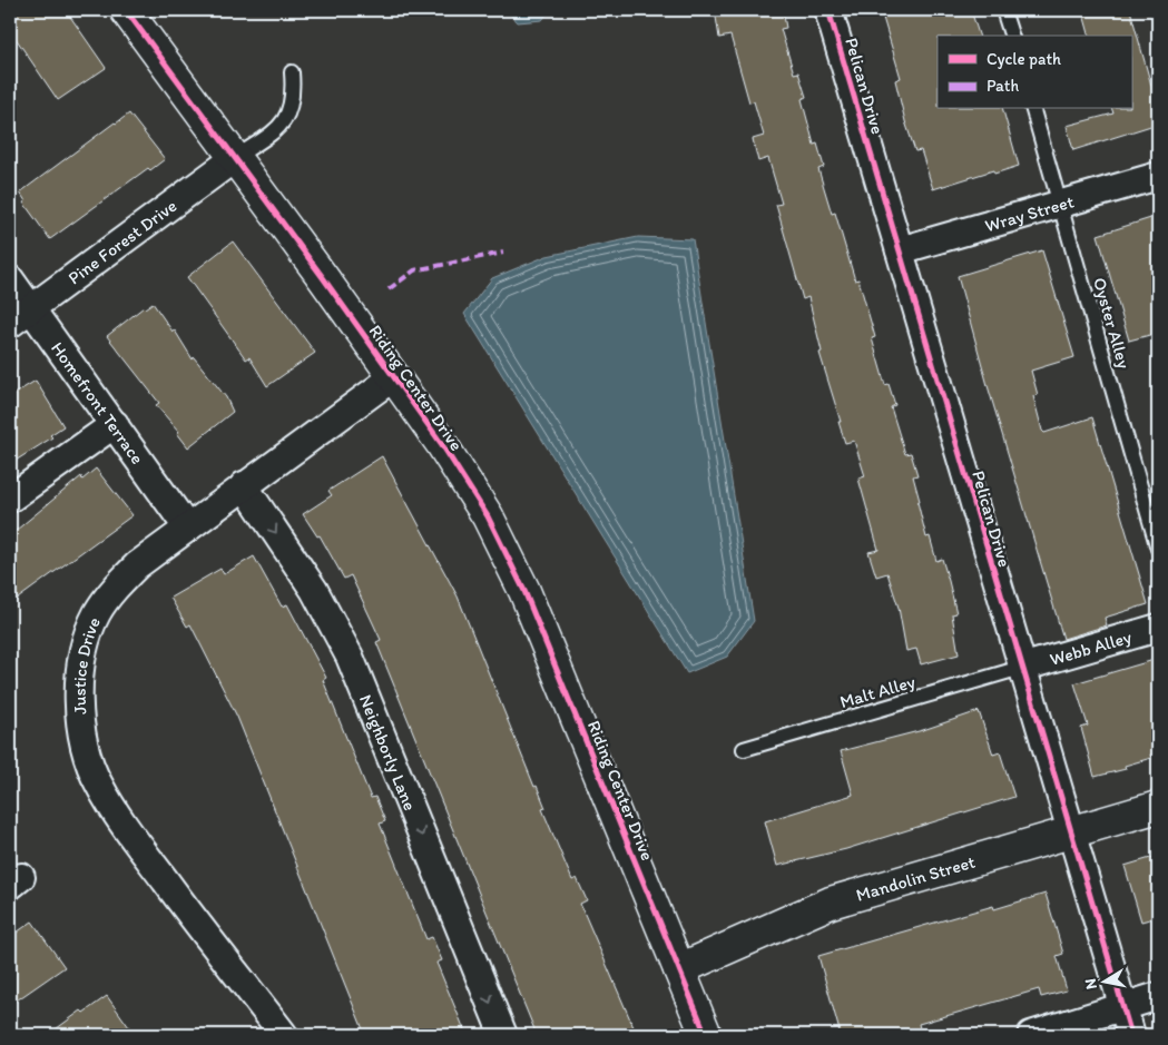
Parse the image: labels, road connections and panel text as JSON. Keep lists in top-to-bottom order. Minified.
{"streets":{"street":["Pelican Drive","Wray Street","Pine Forest Drive","Riding Center Drive","Homefront Terrace","Webb Alley","Justice Drive","Neighborly Lane","Mandolin Street"],"lane":["Oyster Alley","Malt Alley"]},"crossings":[["Pelican Drive","Wray Street"],["Pelican Drive","Webb Alley"],["Pelican Drive","Malt Alley"],["Pelican Drive","Mandolin Street"],["Wray Street","Oyster Alley"],["Pine Forest Drive","Riding Center Drive"],["Pine Forest Drive","Homefront Terrace"],["Riding Center Drive","Justice Drive"],["Riding Center Drive","Mandolin Street"],["Homefront Terrace","Justice Drive"],["Webb Alley","Malt Alley"],["Justice Drive","Neighborly Lane"]],"one_way":["Neighborly Lane"],"legend":["Cycle path","Path"],"north":"left"}
